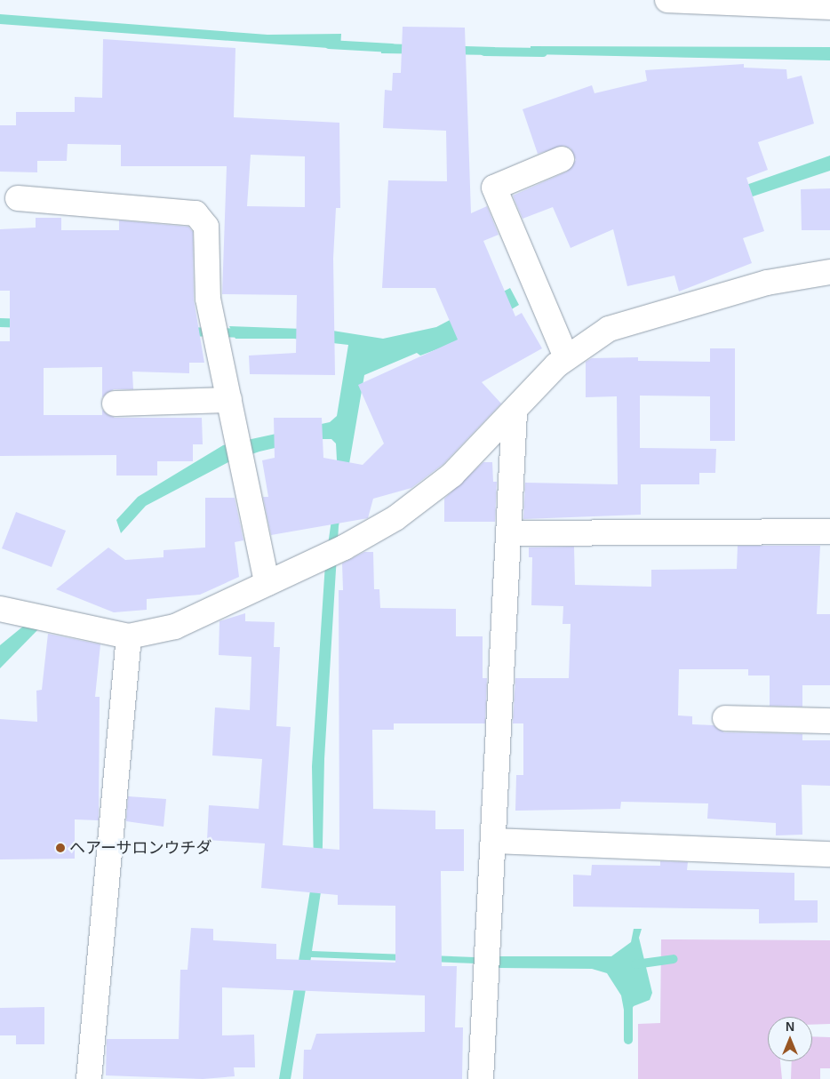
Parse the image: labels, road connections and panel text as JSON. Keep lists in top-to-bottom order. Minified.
{"places":["ヘアーサロンウチダ"],"north":"top"}
